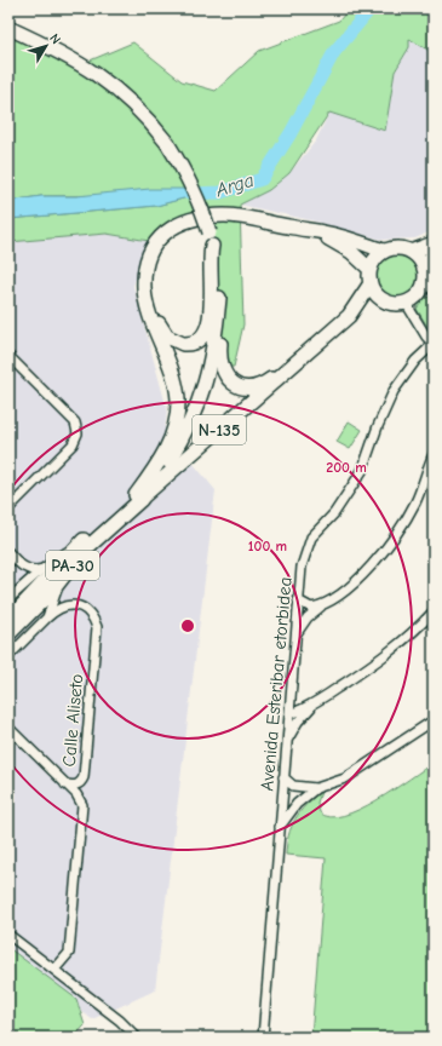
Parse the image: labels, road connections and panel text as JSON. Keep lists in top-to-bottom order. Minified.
{"streets":{"highway":["N-135","PA-30"],"street":["Avenida Esteribar etorbidea","Calle Aliseto"]},"crossings":[["N-135","PA-30"],["N-135","Avenida Esteribar etorbidea"]],"water":["Arga"],"north":"top right","rings":["200 m","100 m"]}
